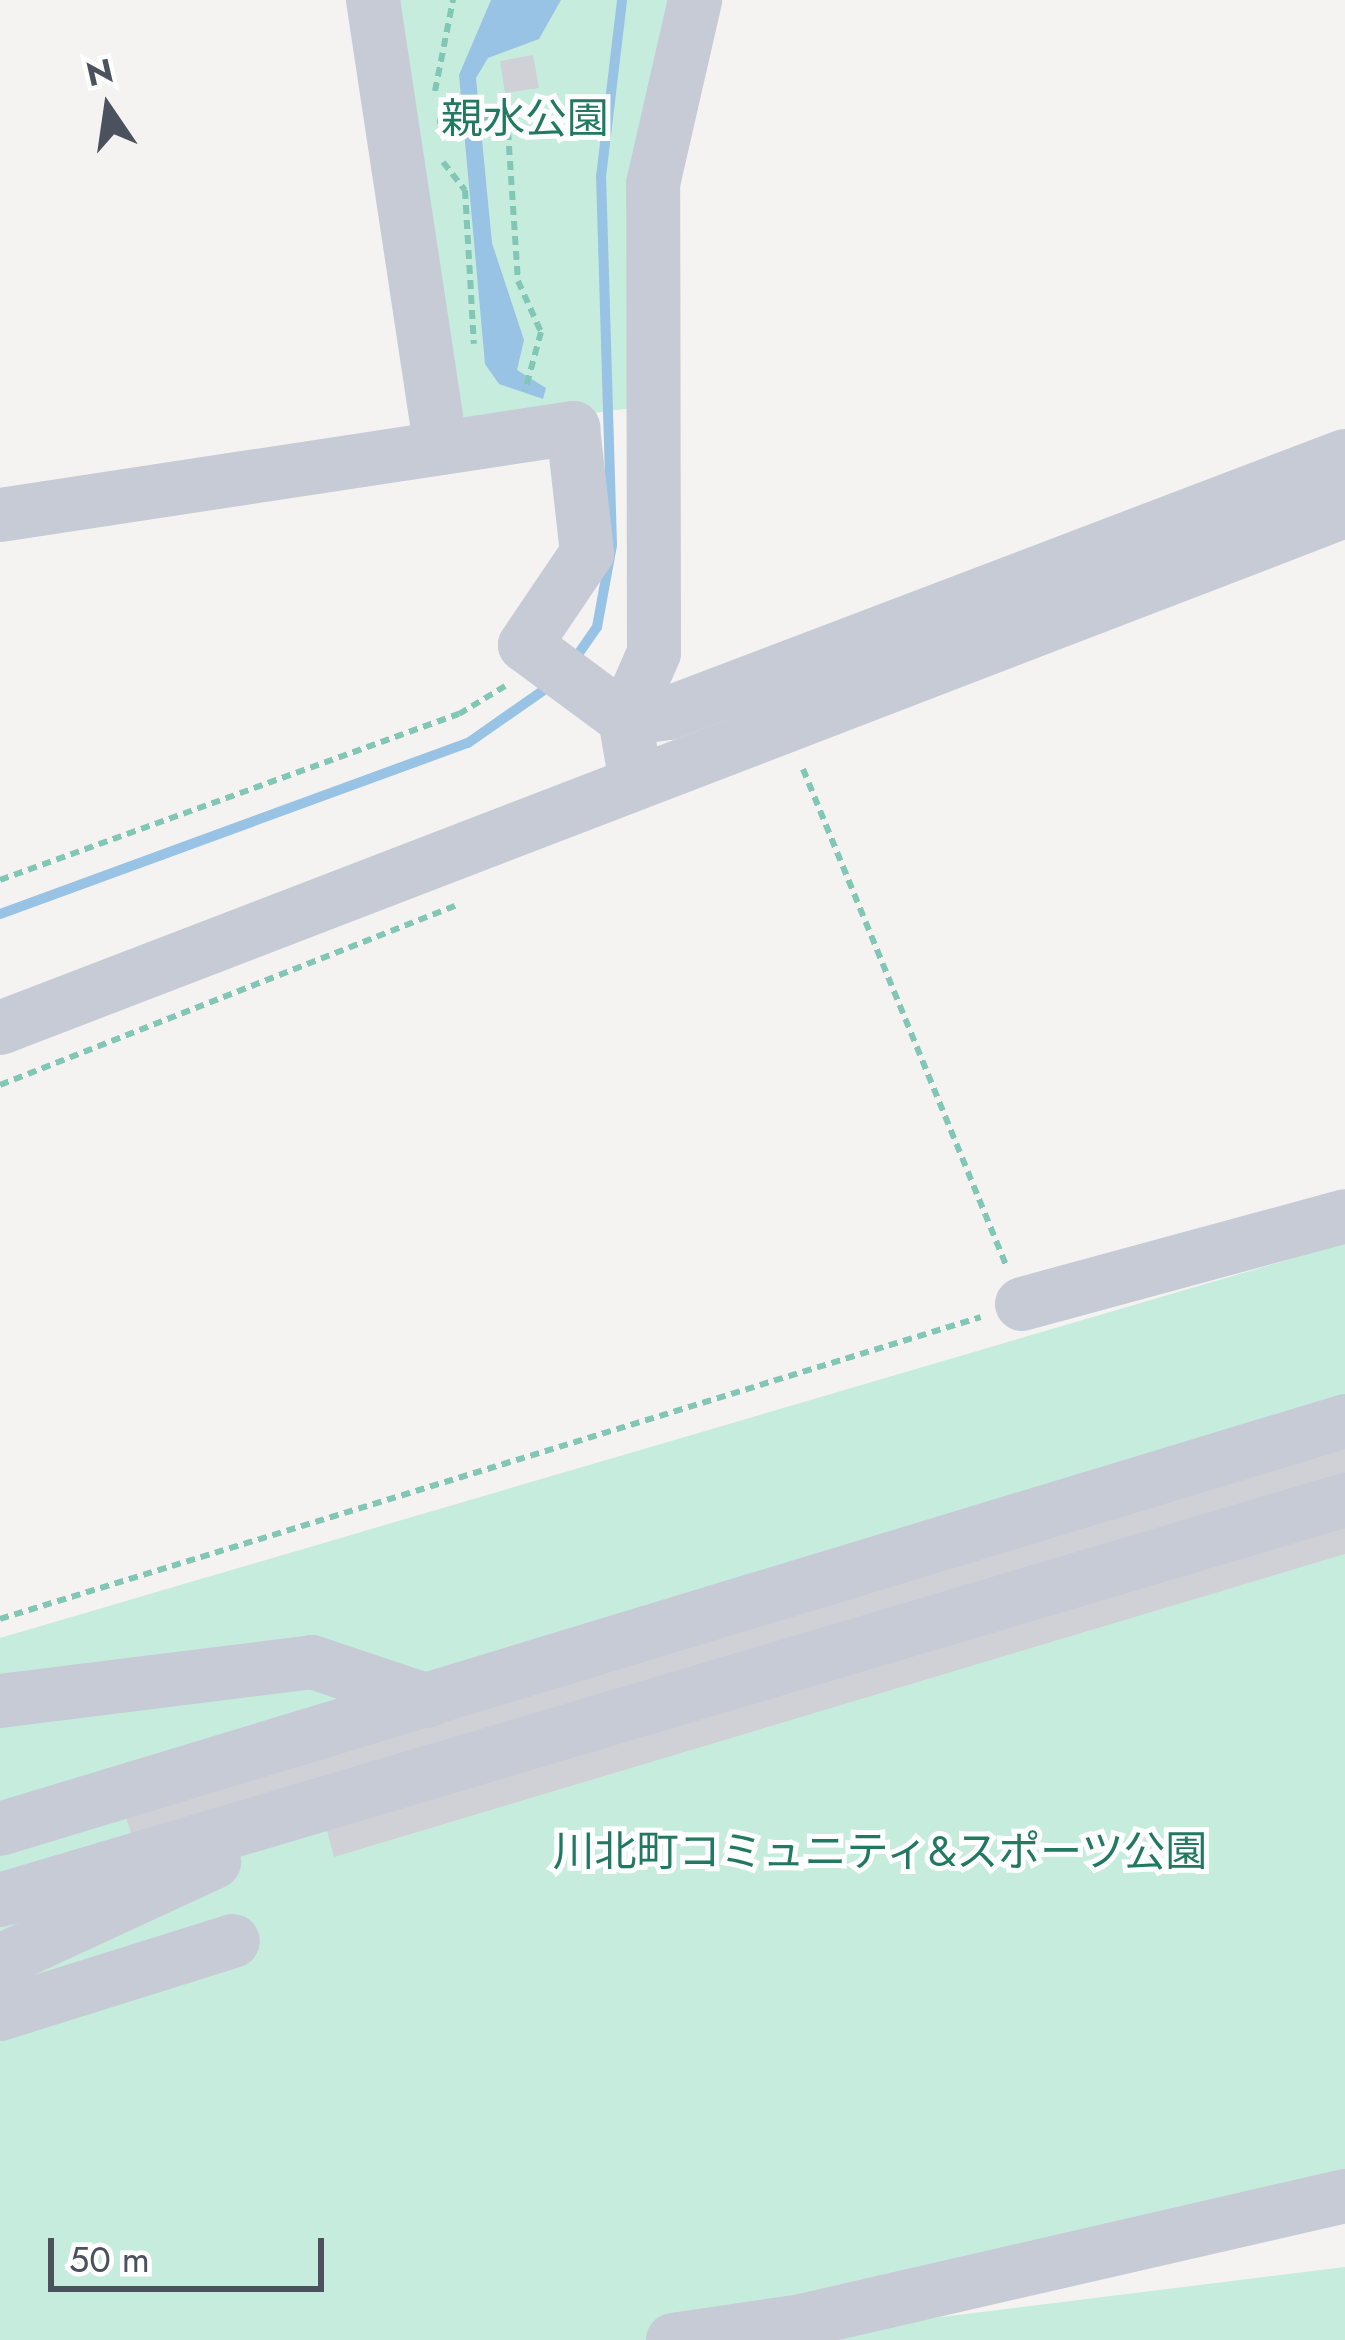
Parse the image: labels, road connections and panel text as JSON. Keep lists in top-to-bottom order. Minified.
{"parks":["親水公園","川北町コミュニティ&スポーツ公園"],"scale_bar":"50 m","north":"top"}
